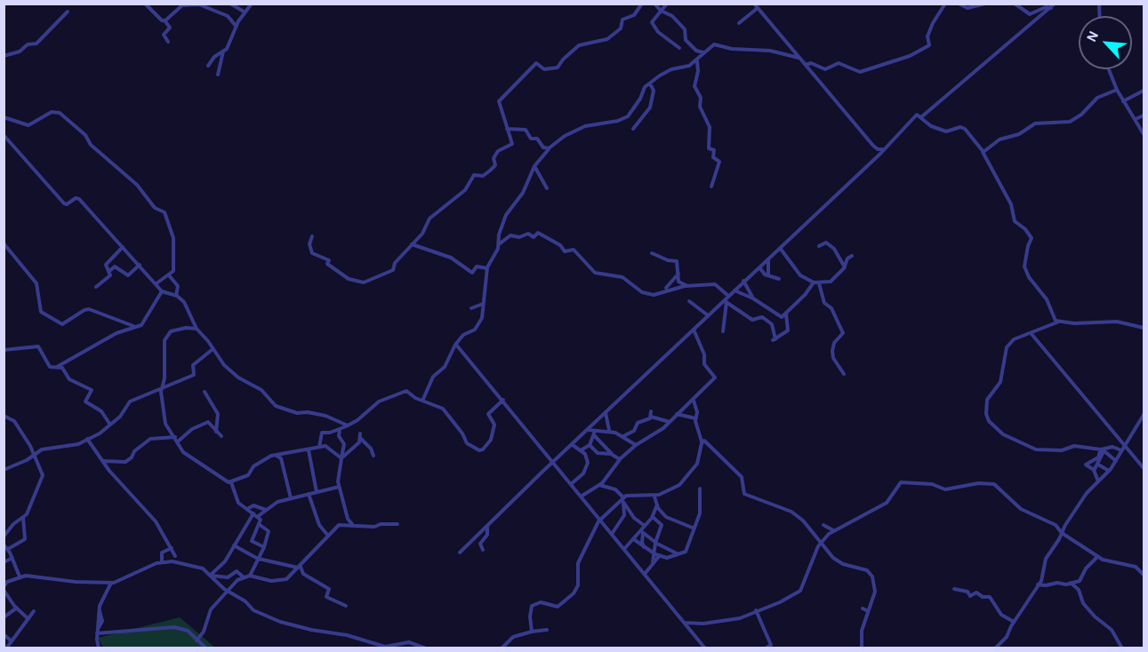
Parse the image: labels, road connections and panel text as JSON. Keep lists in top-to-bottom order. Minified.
{"north":"top left"}
